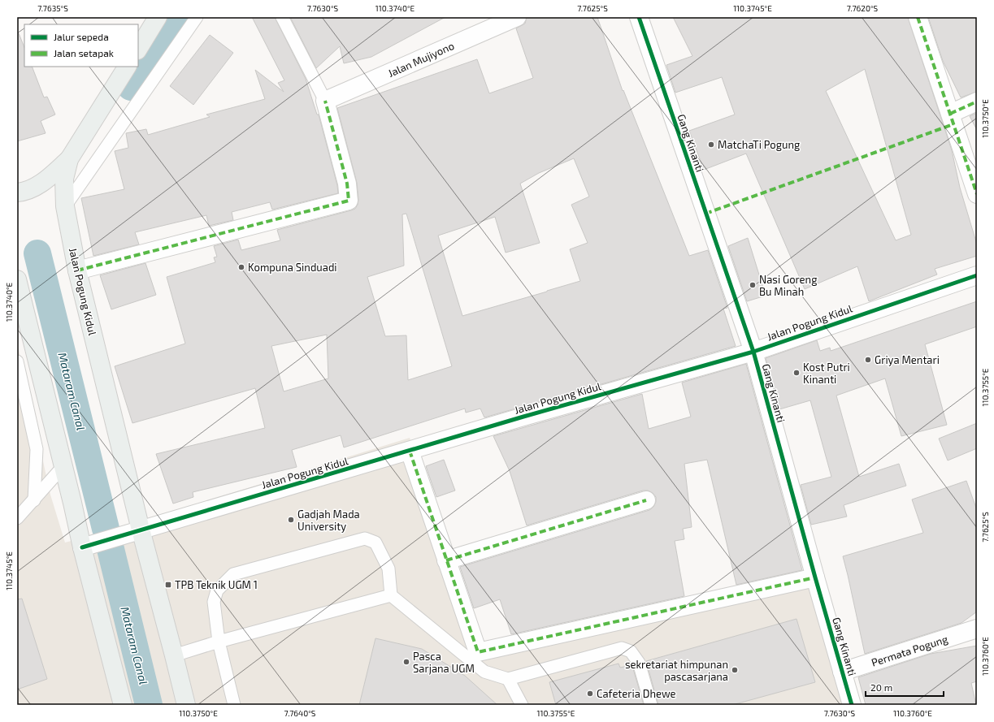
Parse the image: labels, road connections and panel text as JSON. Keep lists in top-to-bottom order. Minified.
{"streets":{"main road":["Jalan Pogung Kidul"],"street":["Jalan Mujiyono","Gang Kinanti","Permata Pogung"]},"crossings":[["Gang Kinanti","Jalan Pogung Kidul"],["Gang Kinanti","Permata Pogung"]],"water":["Mataram Canal"],"places":{"other":["MatchaTi Pogung","Kompuna Sinduadi","Nasi Goreng Bu Minah","Griya Mentari","Kost Putri Kinanti","Gadjah Mada University","Pasca Sarjana UGM","sekretariat himpunan pascasarjana","Cafeteria Dhewe"],"transit":["TPB Teknik UGM 1"]},"legend":["Jalur sepeda","Jalan setapak"],"scale_bar":"20 m","coordinates":["7.7635°S","7.7630°S","110.3740°E","7.7625°S","110.3745°E","7.7620°S","110.3750°E","110.3755°E","110.3760°E","7.7640°S"]}
